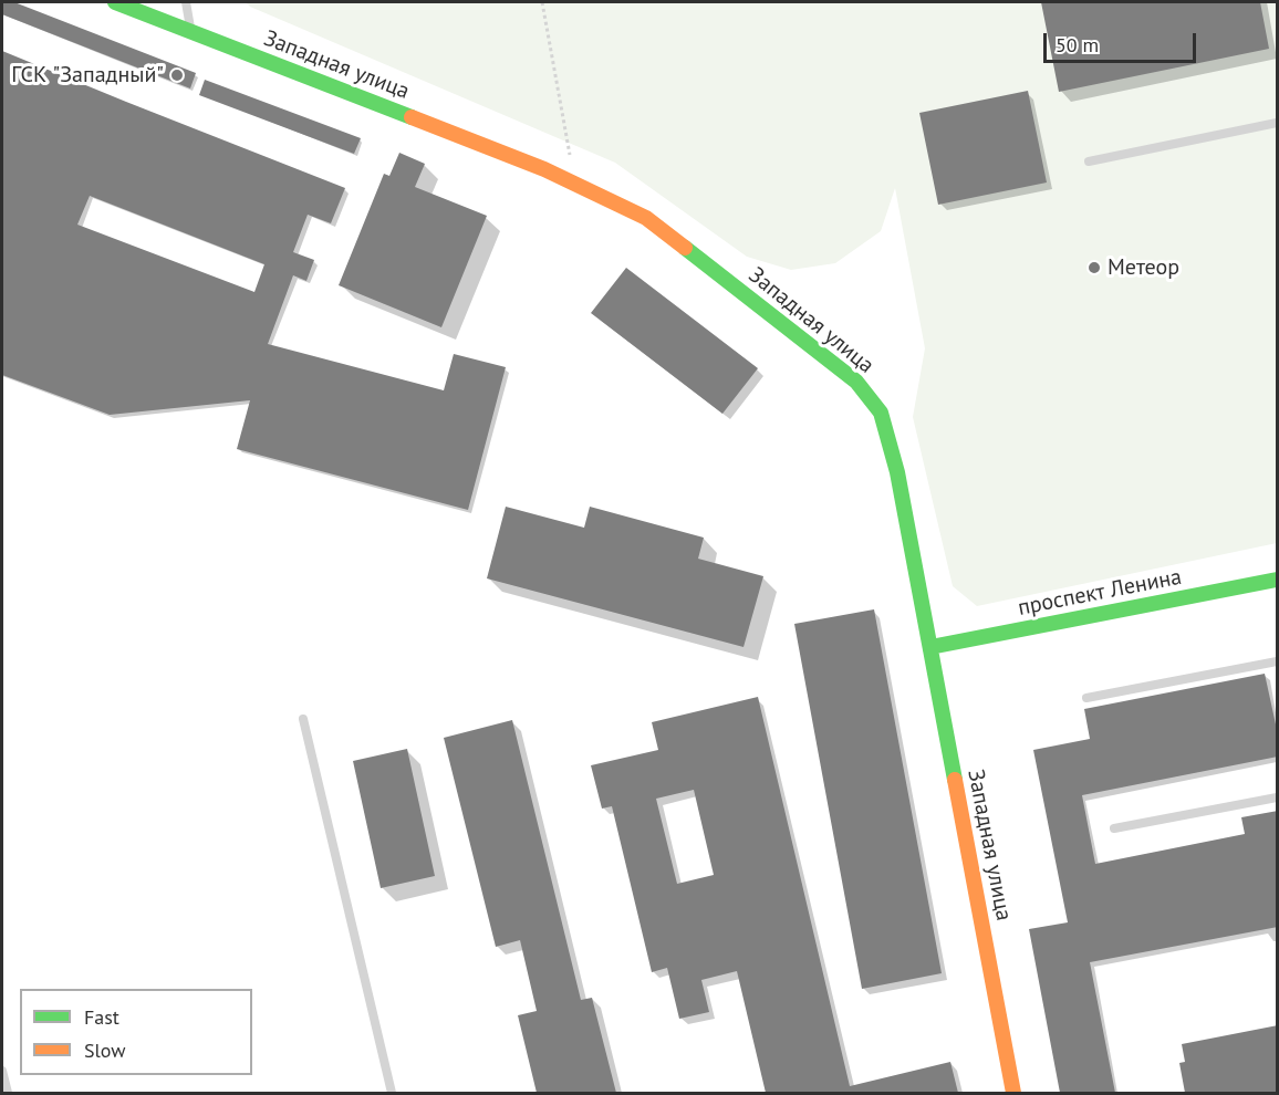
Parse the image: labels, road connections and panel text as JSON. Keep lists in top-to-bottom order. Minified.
{"streets":{"street":["Западная улица","проспект Ленина"]},"crossings":[["Западная улица","проспект Ленина"]],"places":["ГСК \"Западный\"","Метеор"],"legend":["Fast","Slow"],"scale_bar":"50 m"}
